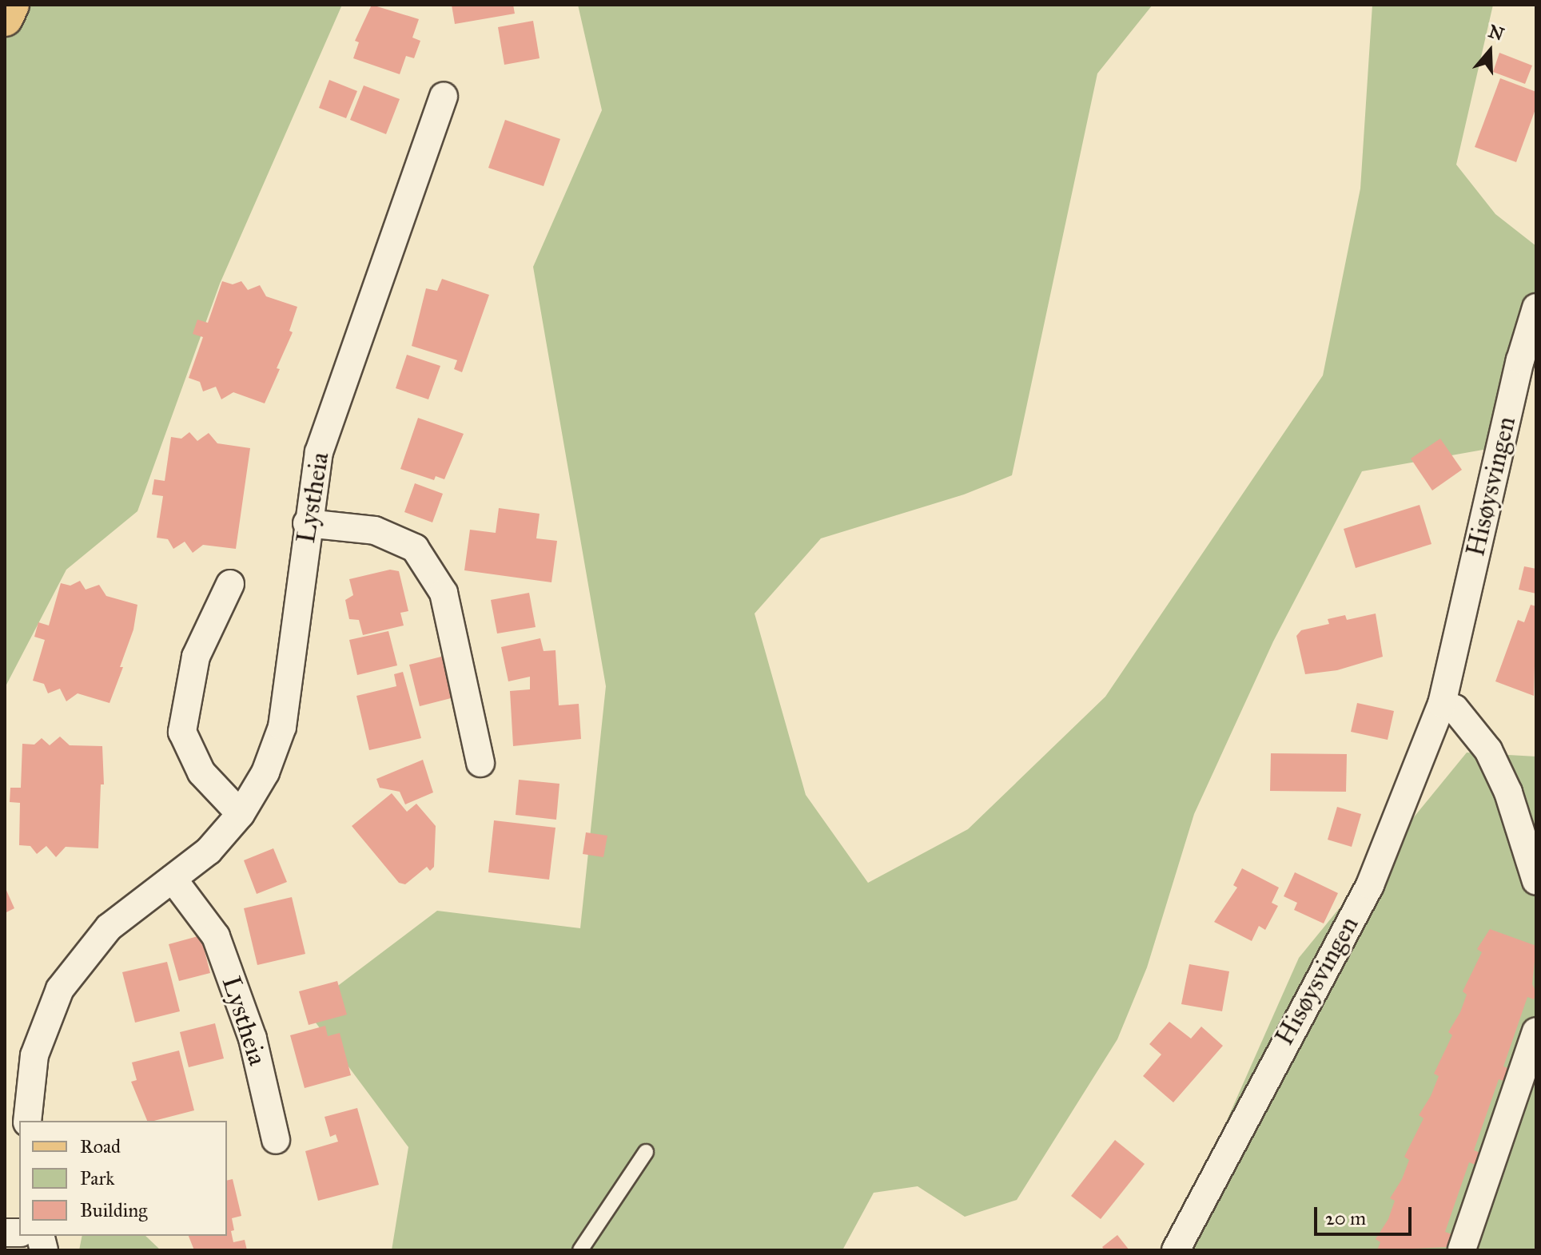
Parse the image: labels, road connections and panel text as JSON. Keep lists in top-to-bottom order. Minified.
{"streets":{"street":["Hisøysvingen","Lystheia"]},"legend":["Road","Park","Building"],"scale_bar":"20 m","north":"top"}
